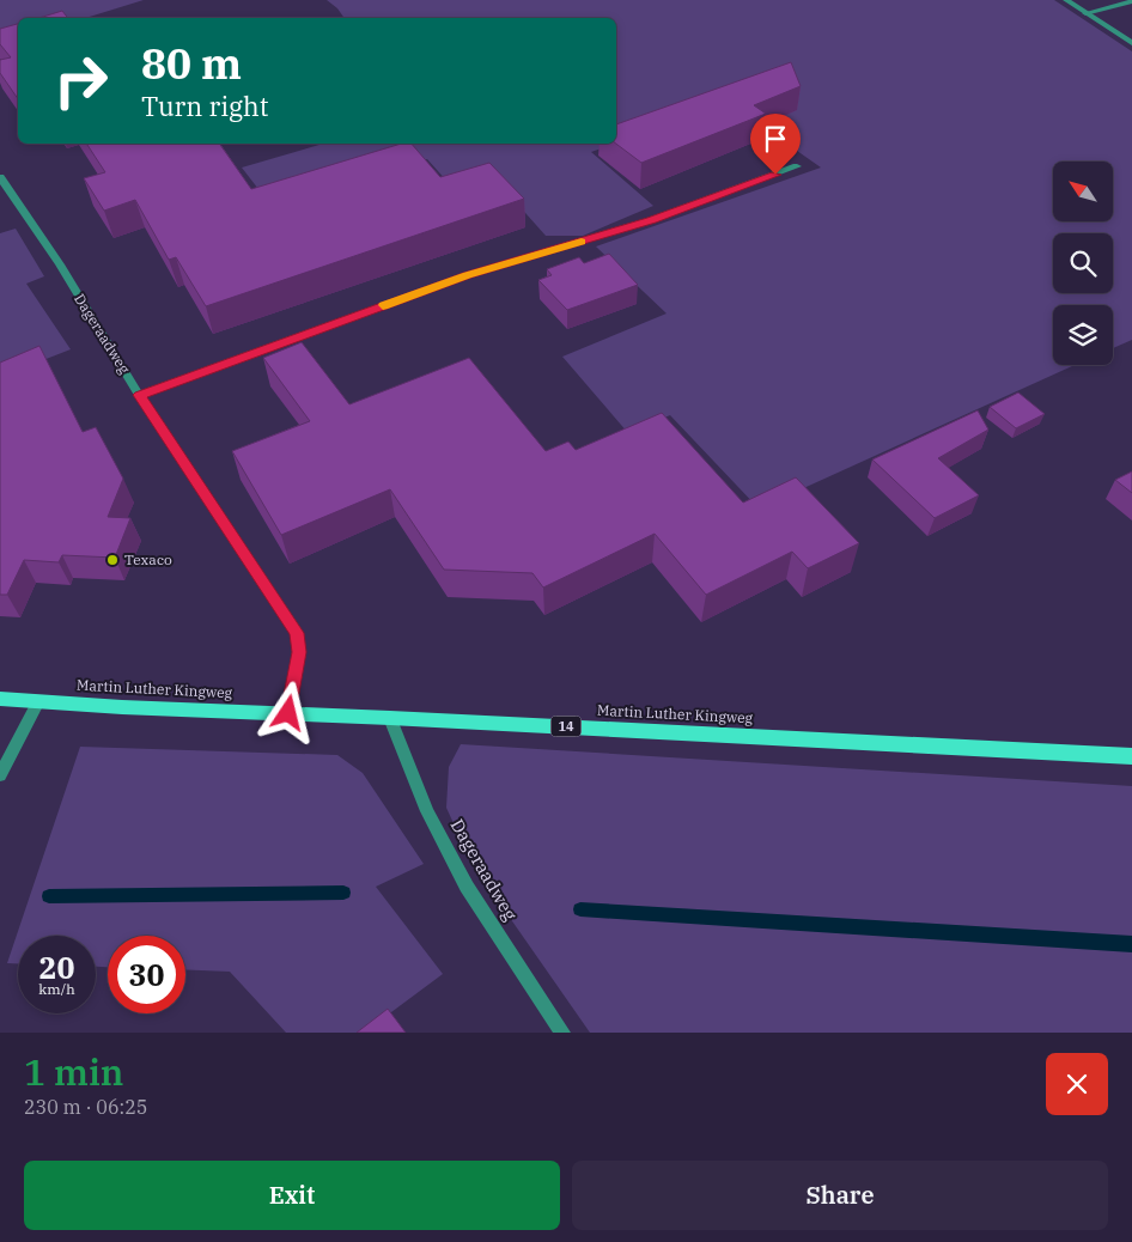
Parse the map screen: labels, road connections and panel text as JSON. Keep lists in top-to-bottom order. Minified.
{"streets":{"main road":["Martin Luther Kingweg","14"],"street":["Dageraadweg"]},"crossings":[["Dageraadweg","Martin Luther Kingweg"]],"places":["Texaco"],"north":"top left","page":{"turn":["80 m","Turn right"],"speed":"20 km/h","limit":"30","heading":["1 min","230 m · 06:25"],"buttons":["Exit","Share"]}}
